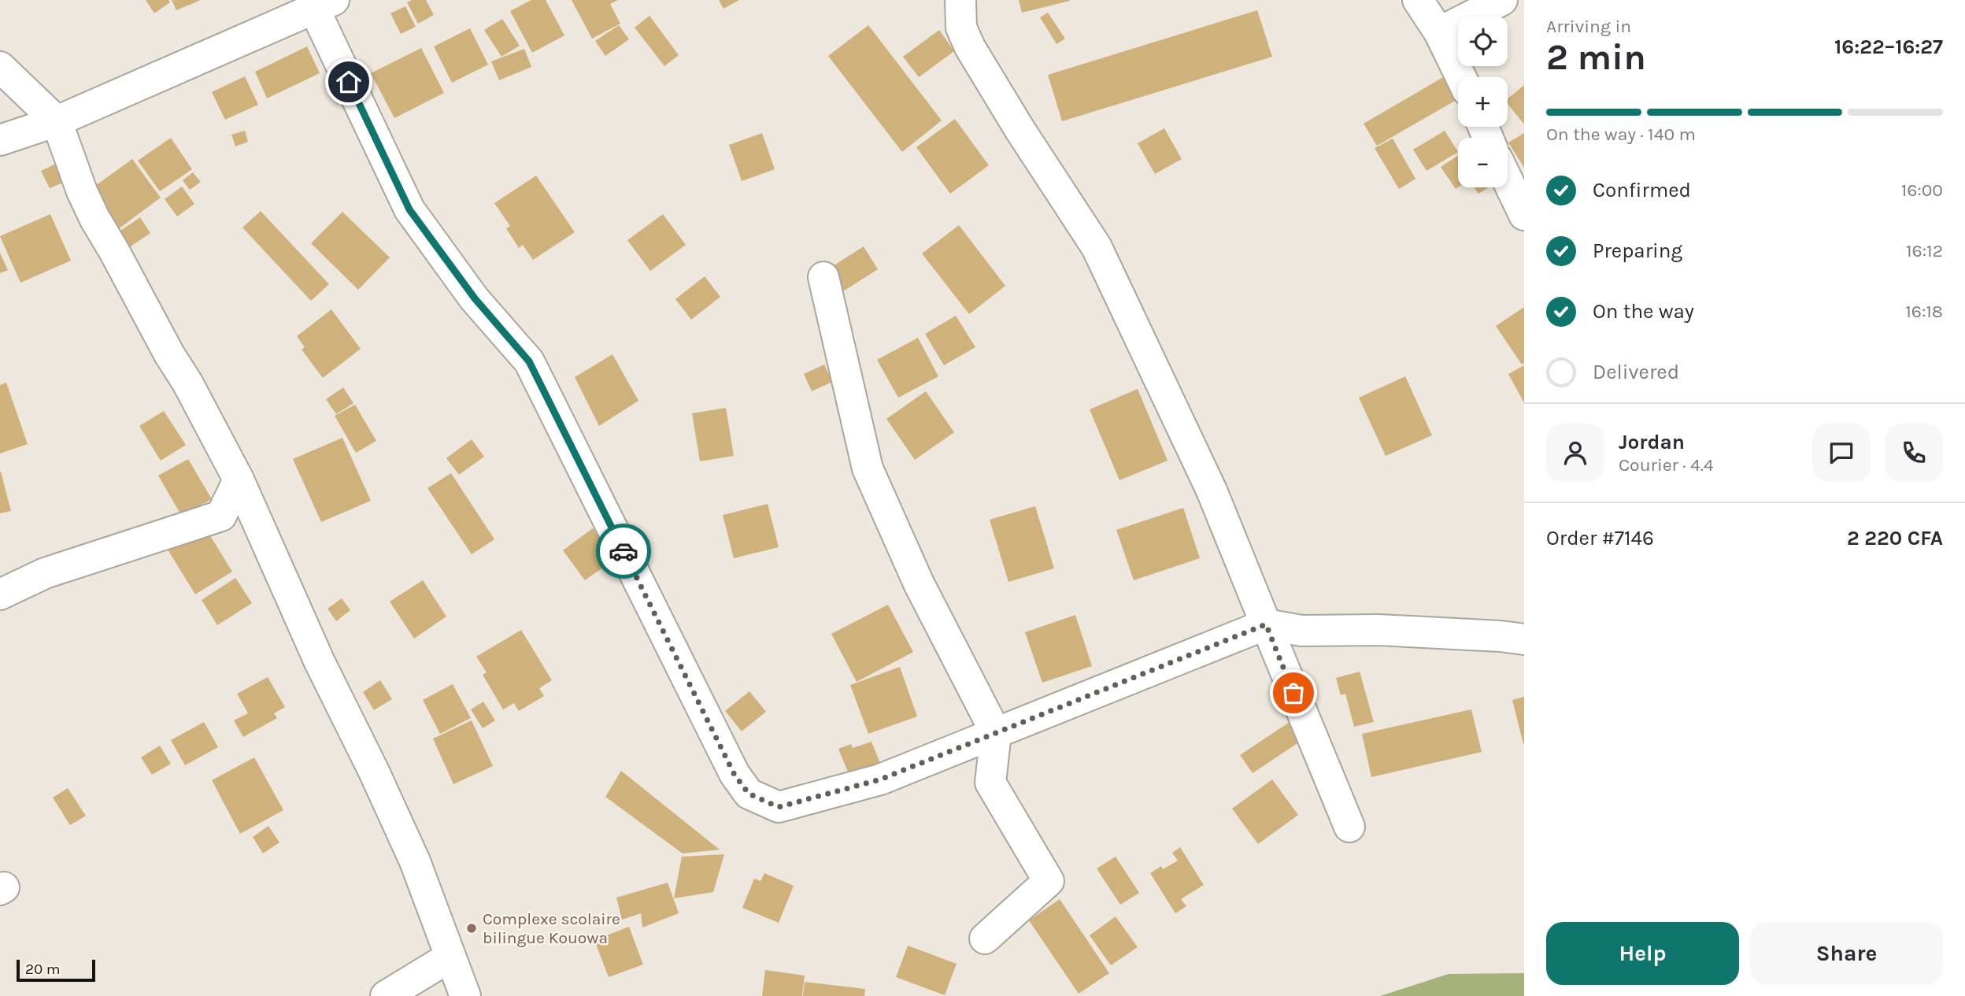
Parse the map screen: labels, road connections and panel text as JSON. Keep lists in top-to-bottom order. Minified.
{"places":["Complexe scolaire bilingue Kouowa"],"scale_bar":"20 m","page":{"heading":["2 min","Arriving in","16:22–16:27"],"panel":["Jordan","Courier · 4.4","Order #7146","2 220 CFA"],"map_buttons":["+","−"],"bar":"On the way · 140 m","list":[["Confirmed","16:00"],["Preparing","16:12"],["On the way","16:18"],"Delivered"],"buttons":["Help","Share"],"scale":"20 m"}}
